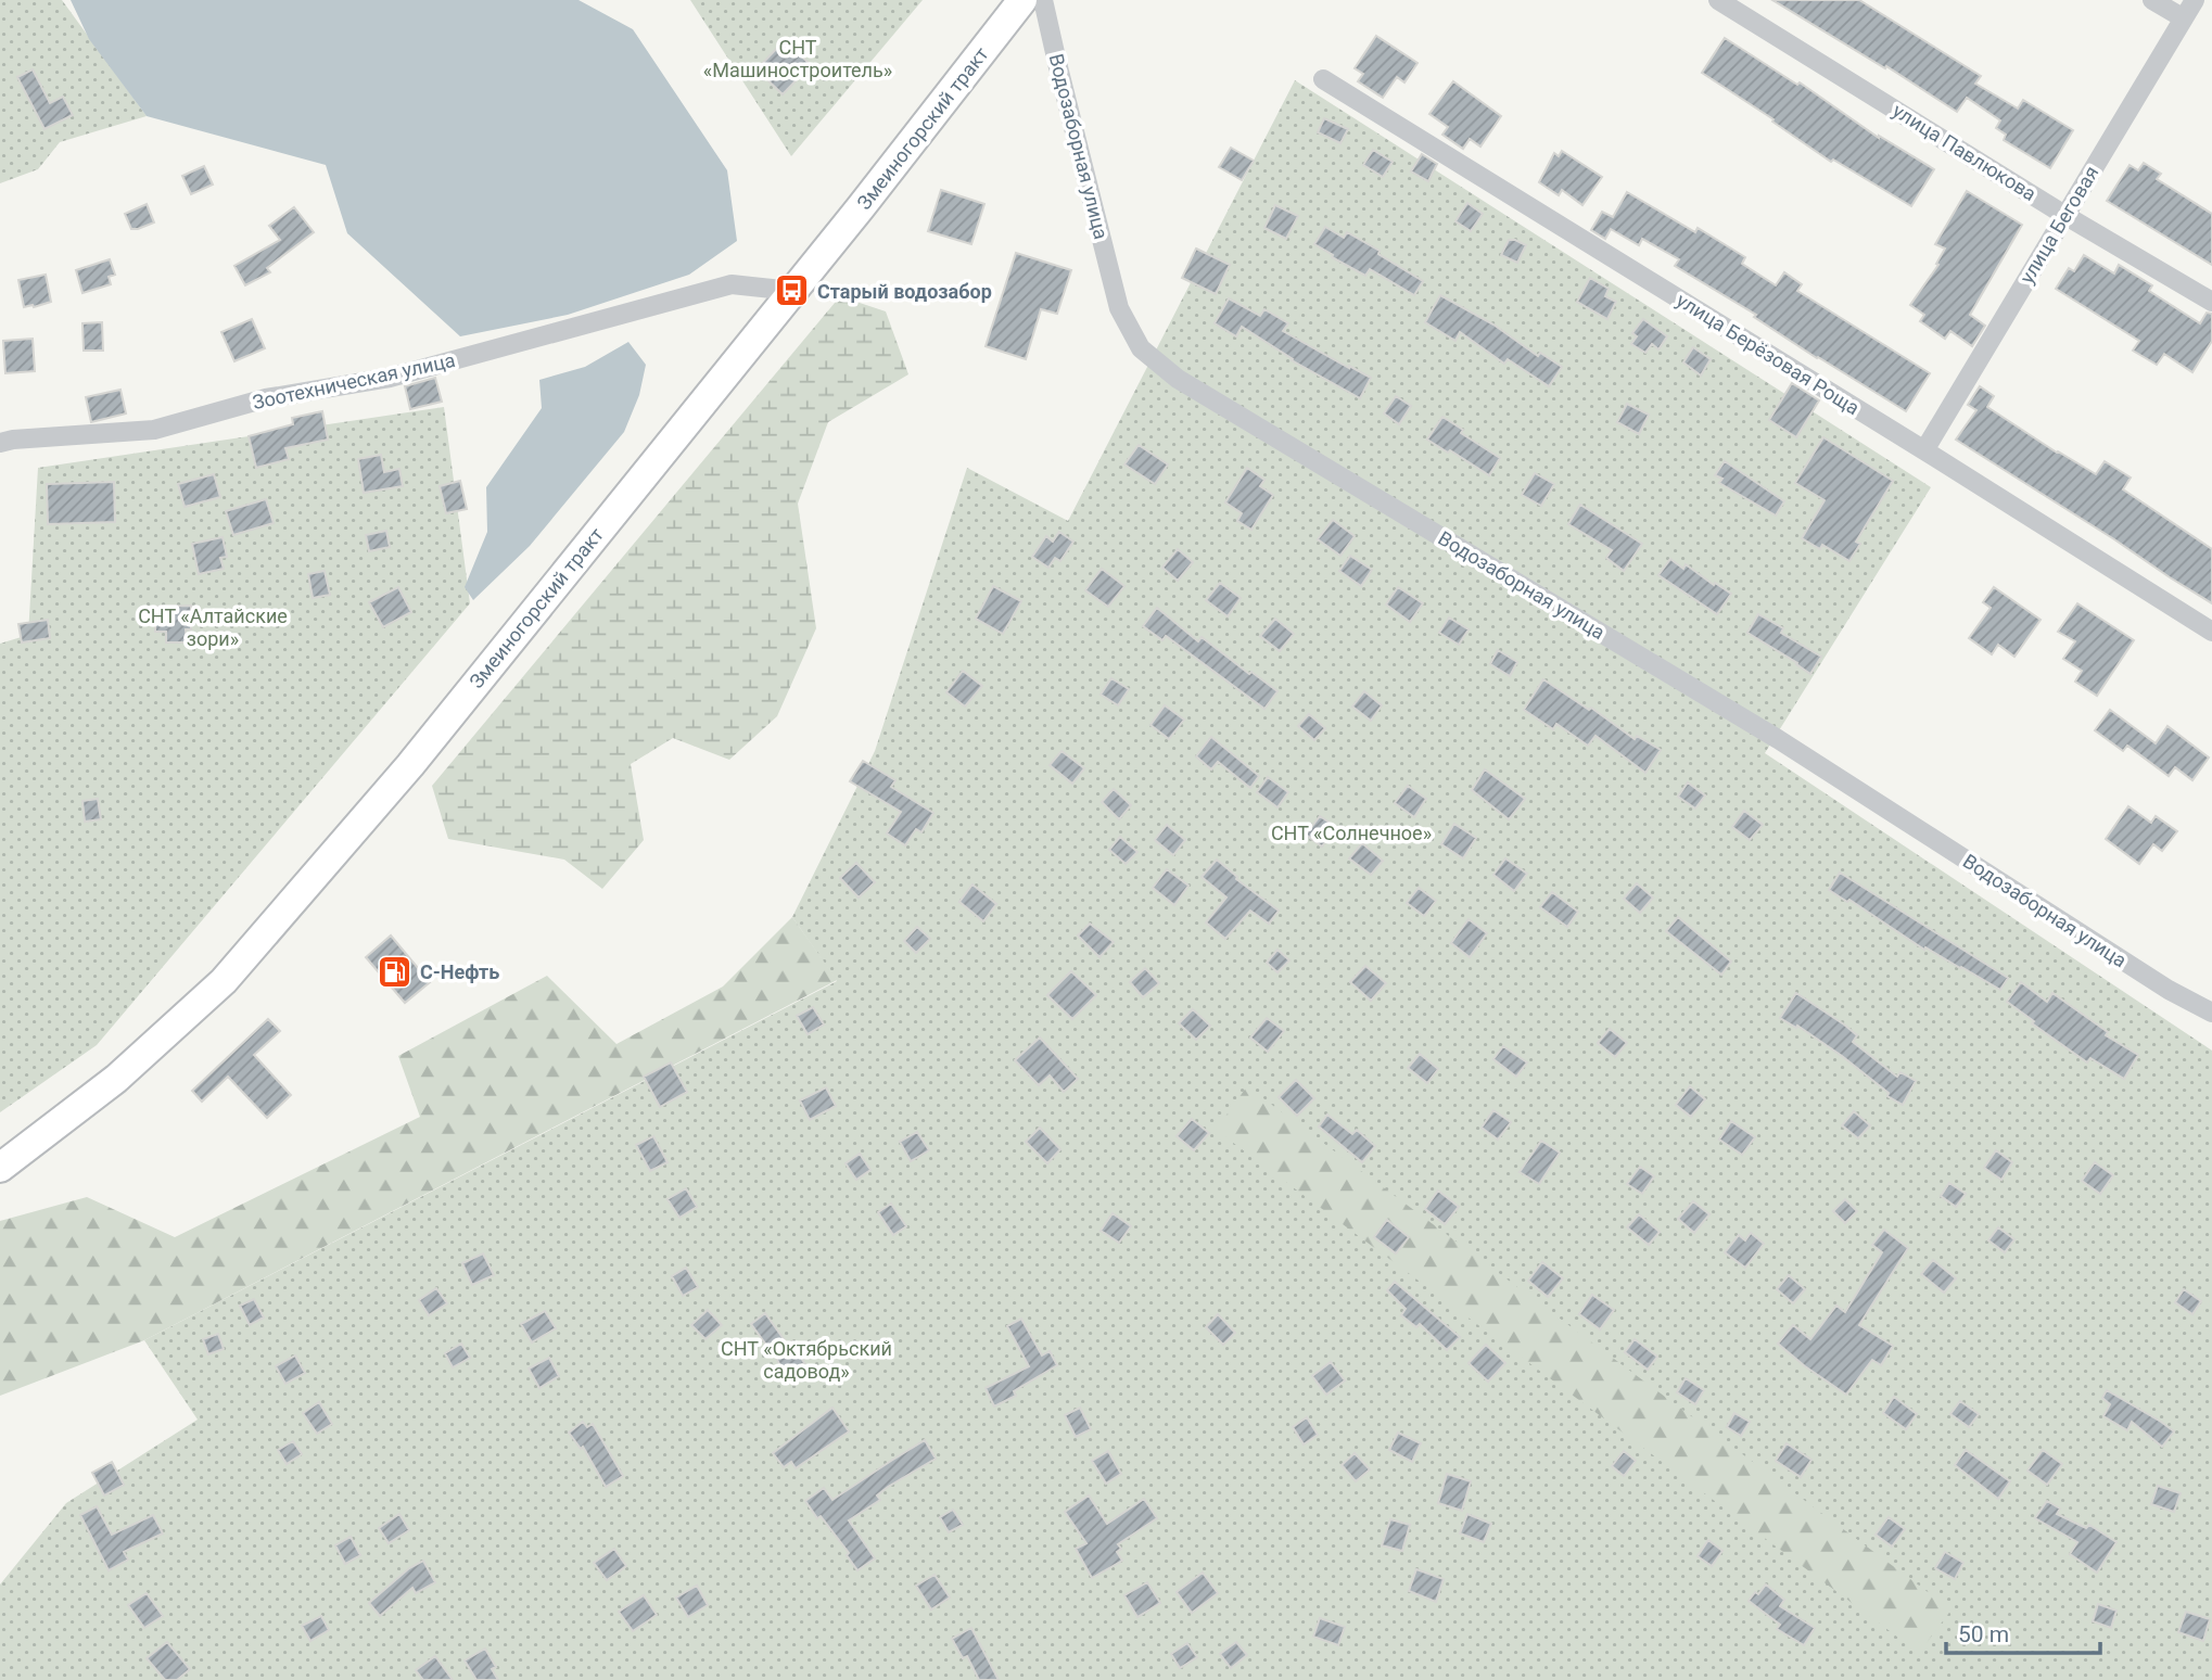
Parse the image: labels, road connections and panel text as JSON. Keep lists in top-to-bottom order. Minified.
{"streets":{"highway":["Змеиногорский тракт"],"street":["Водозаборная улица","улица Павлюкова","улица Беговая","улица Берёзовая Роща","Зоотехническая улица"]},"crossings":[["Змеиногорский тракт","Зоотехническая улица"],["улица Павлюкова","улица Беговая"],["улица Беговая","улица Берёзовая Роща"]],"parks":["СНТ «Машиностроитель»","СНТ «Алтайские зори»","СНТ «Солнечное»","СНТ «Октябрьский садовод»"],"places":{"bus stop":["Старый водозабор"],"fuel station":["С-Нефть"]},"scale_bar":"50 m"}
